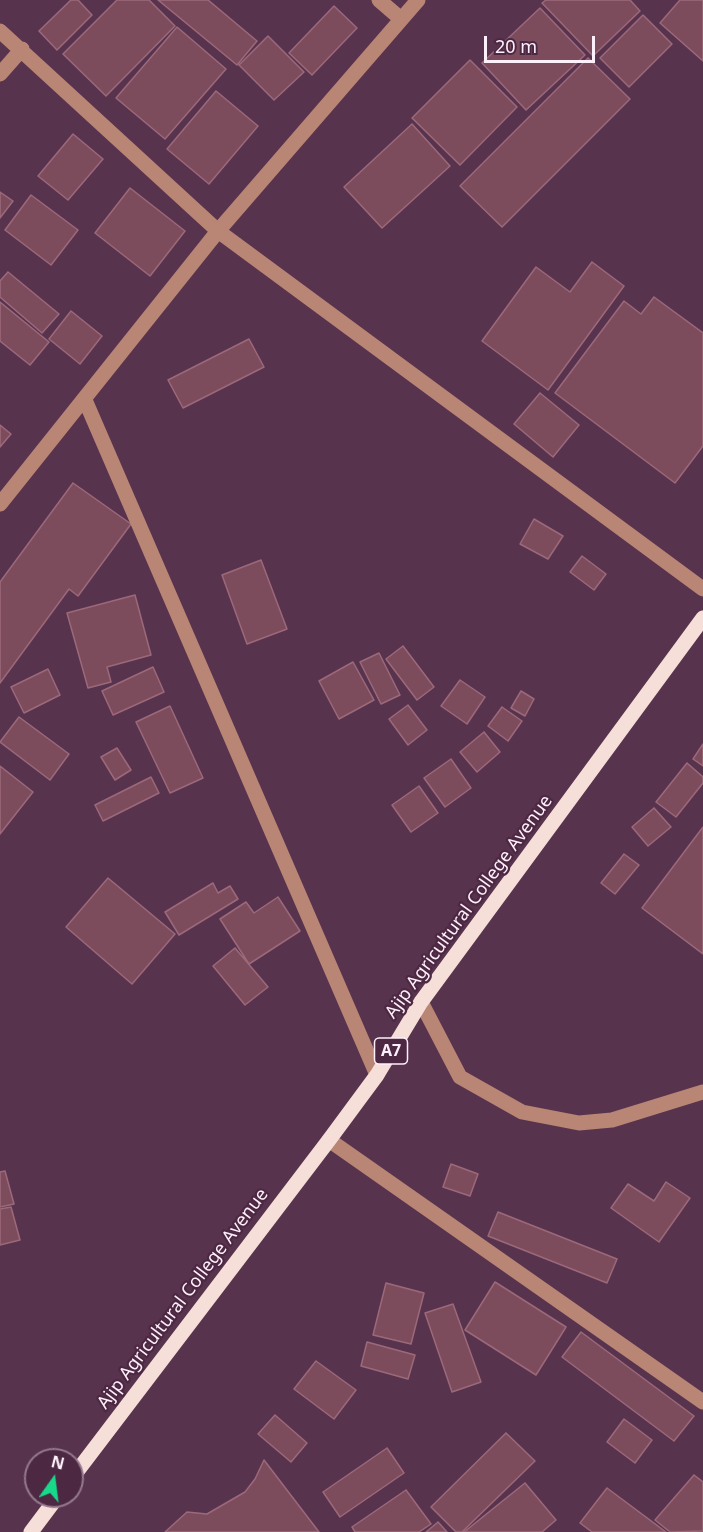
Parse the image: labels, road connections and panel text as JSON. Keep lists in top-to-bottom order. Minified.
{"streets":{"main road":["Ajip Agricultural College Avenue","A7"]},"scale_bar":"20 m","north":"top"}
